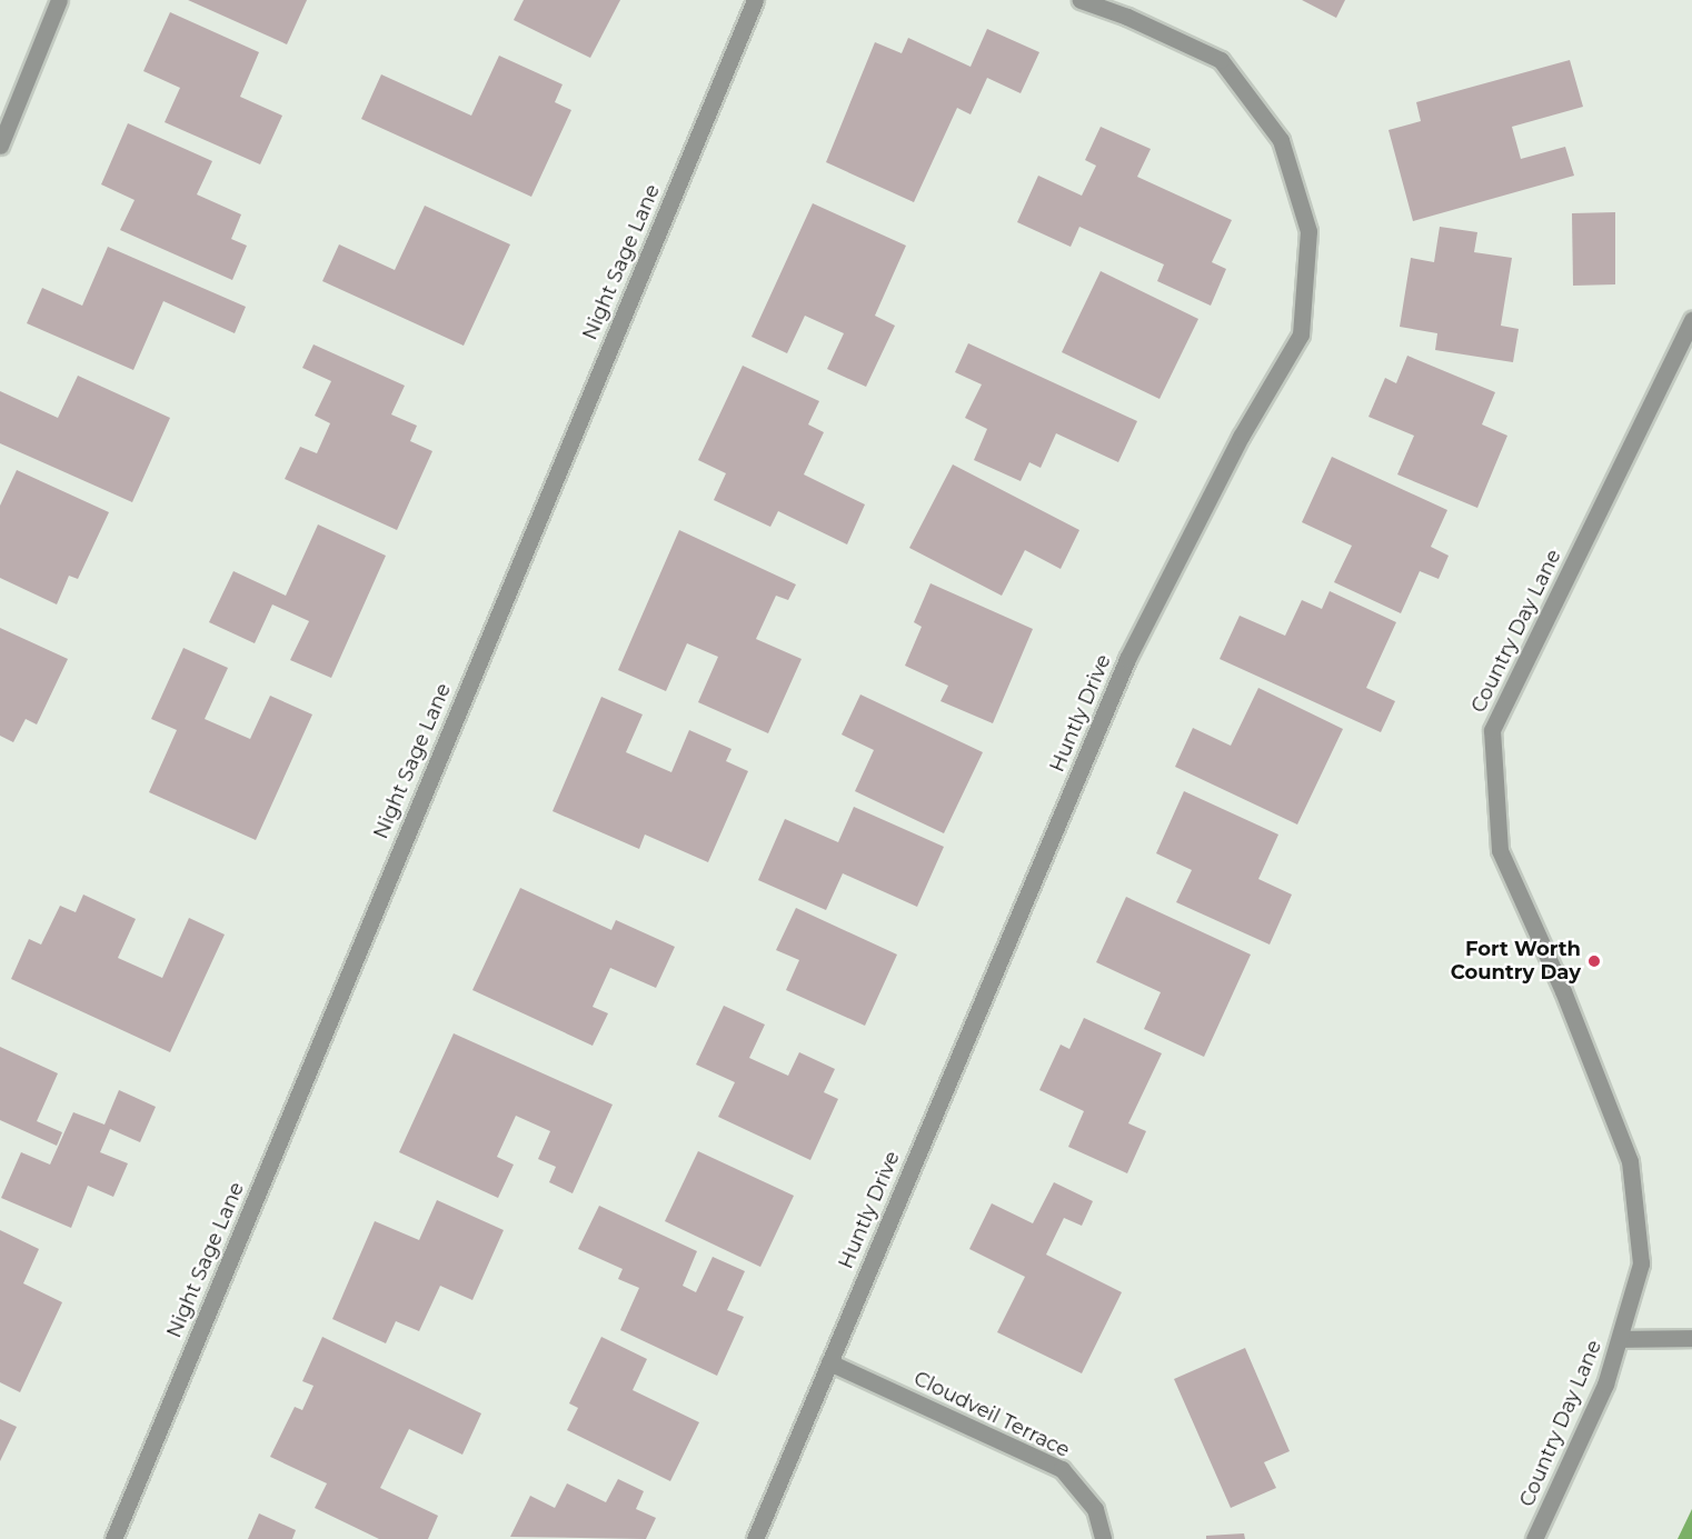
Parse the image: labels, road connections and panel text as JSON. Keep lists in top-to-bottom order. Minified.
{"streets":{"street":["Night Sage Lane","Country Day Lane","Huntly Drive","Cloudveil Terrace"]},"crossings":[["Huntly Drive","Cloudveil Terrace"]],"places":["Fort Worth Country Day"]}
